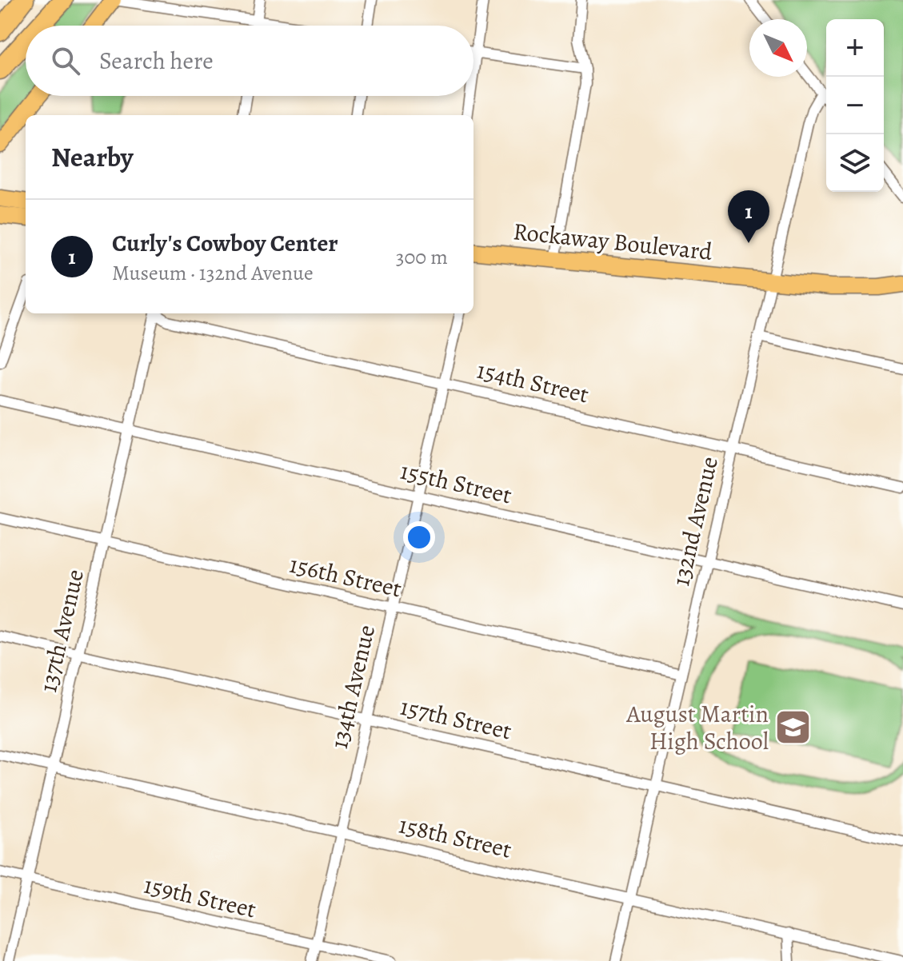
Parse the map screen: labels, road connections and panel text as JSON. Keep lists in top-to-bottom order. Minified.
{"streets":{"main road":["Rockaway Boulevard"],"street":["154th Street","155th Street","132nd Avenue","156th Street","137th Avenue","134th Avenue","157th Street","158th Street","159th Street"]},"crossings":[["Rockaway Boulevard","132nd Avenue"],["154th Street","132nd Avenue"],["154th Street","134th Avenue"],["155th Street","132nd Avenue"],["155th Street","137th Avenue"],["155th Street","134th Avenue"],["132nd Avenue","156th Street"],["132nd Avenue","157th Street"],["132nd Avenue","158th Street"],["156th Street","137th Avenue"],["156th Street","134th Avenue"],["137th Avenue","157th Street"],["137th Avenue","158th Street"],["137th Avenue","159th Street"],["134th Avenue","157th Street"],["134th Avenue","158th Street"],["134th Avenue","159th Street"]],"places":{"school or university":["August Martin High School"]},"north":"bottom right","page":{"map_buttons":["+","−"],"search":"Search here","heading":"Nearby","pins":"1","list":[{"mark":"1","name":"Curly's Cowboy Center","note":"Museum · 132nd Avenue","value":"300 m"}]}}
